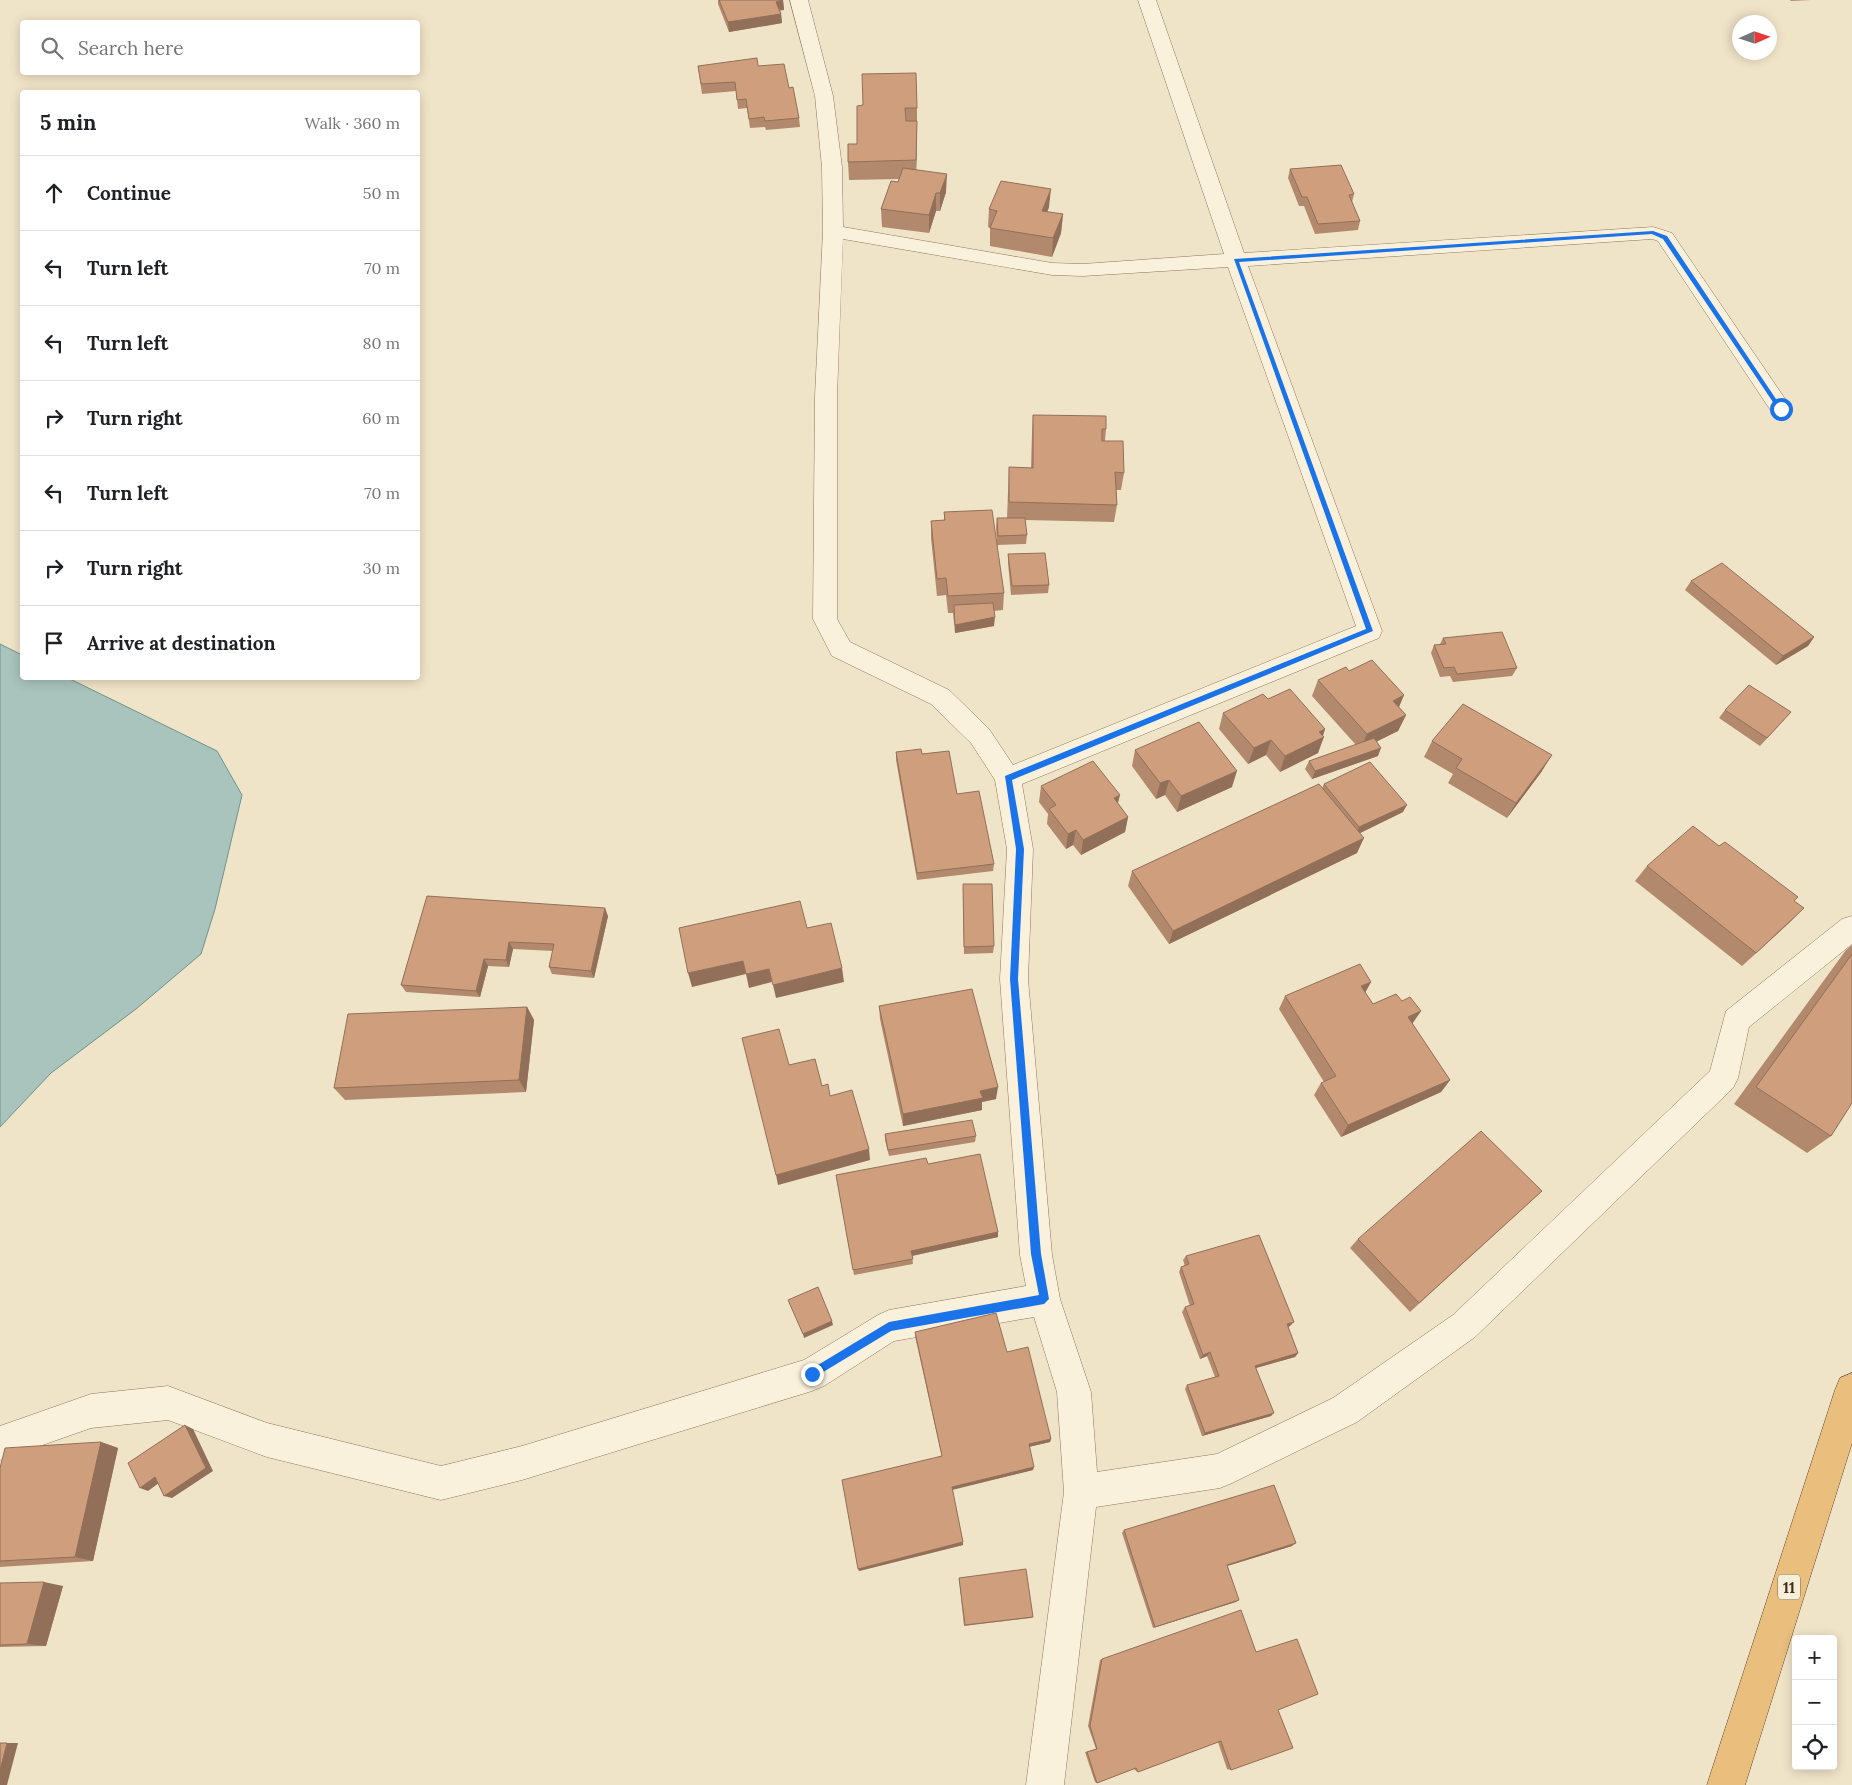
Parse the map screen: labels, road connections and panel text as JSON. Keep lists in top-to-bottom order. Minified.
{"streets":{"highway":["11"]},"north":"right","page":{"search":"Search here","heading":["5 min","Walk · 360 m"],"list":[["Continue","50 m"],["Turn left","70 m"],["Turn left","80 m"],["Turn right","60 m"],["Turn left","70 m"],["Turn right","30 m"],"Arrive at destination"],"map_buttons":["+","−"]}}
